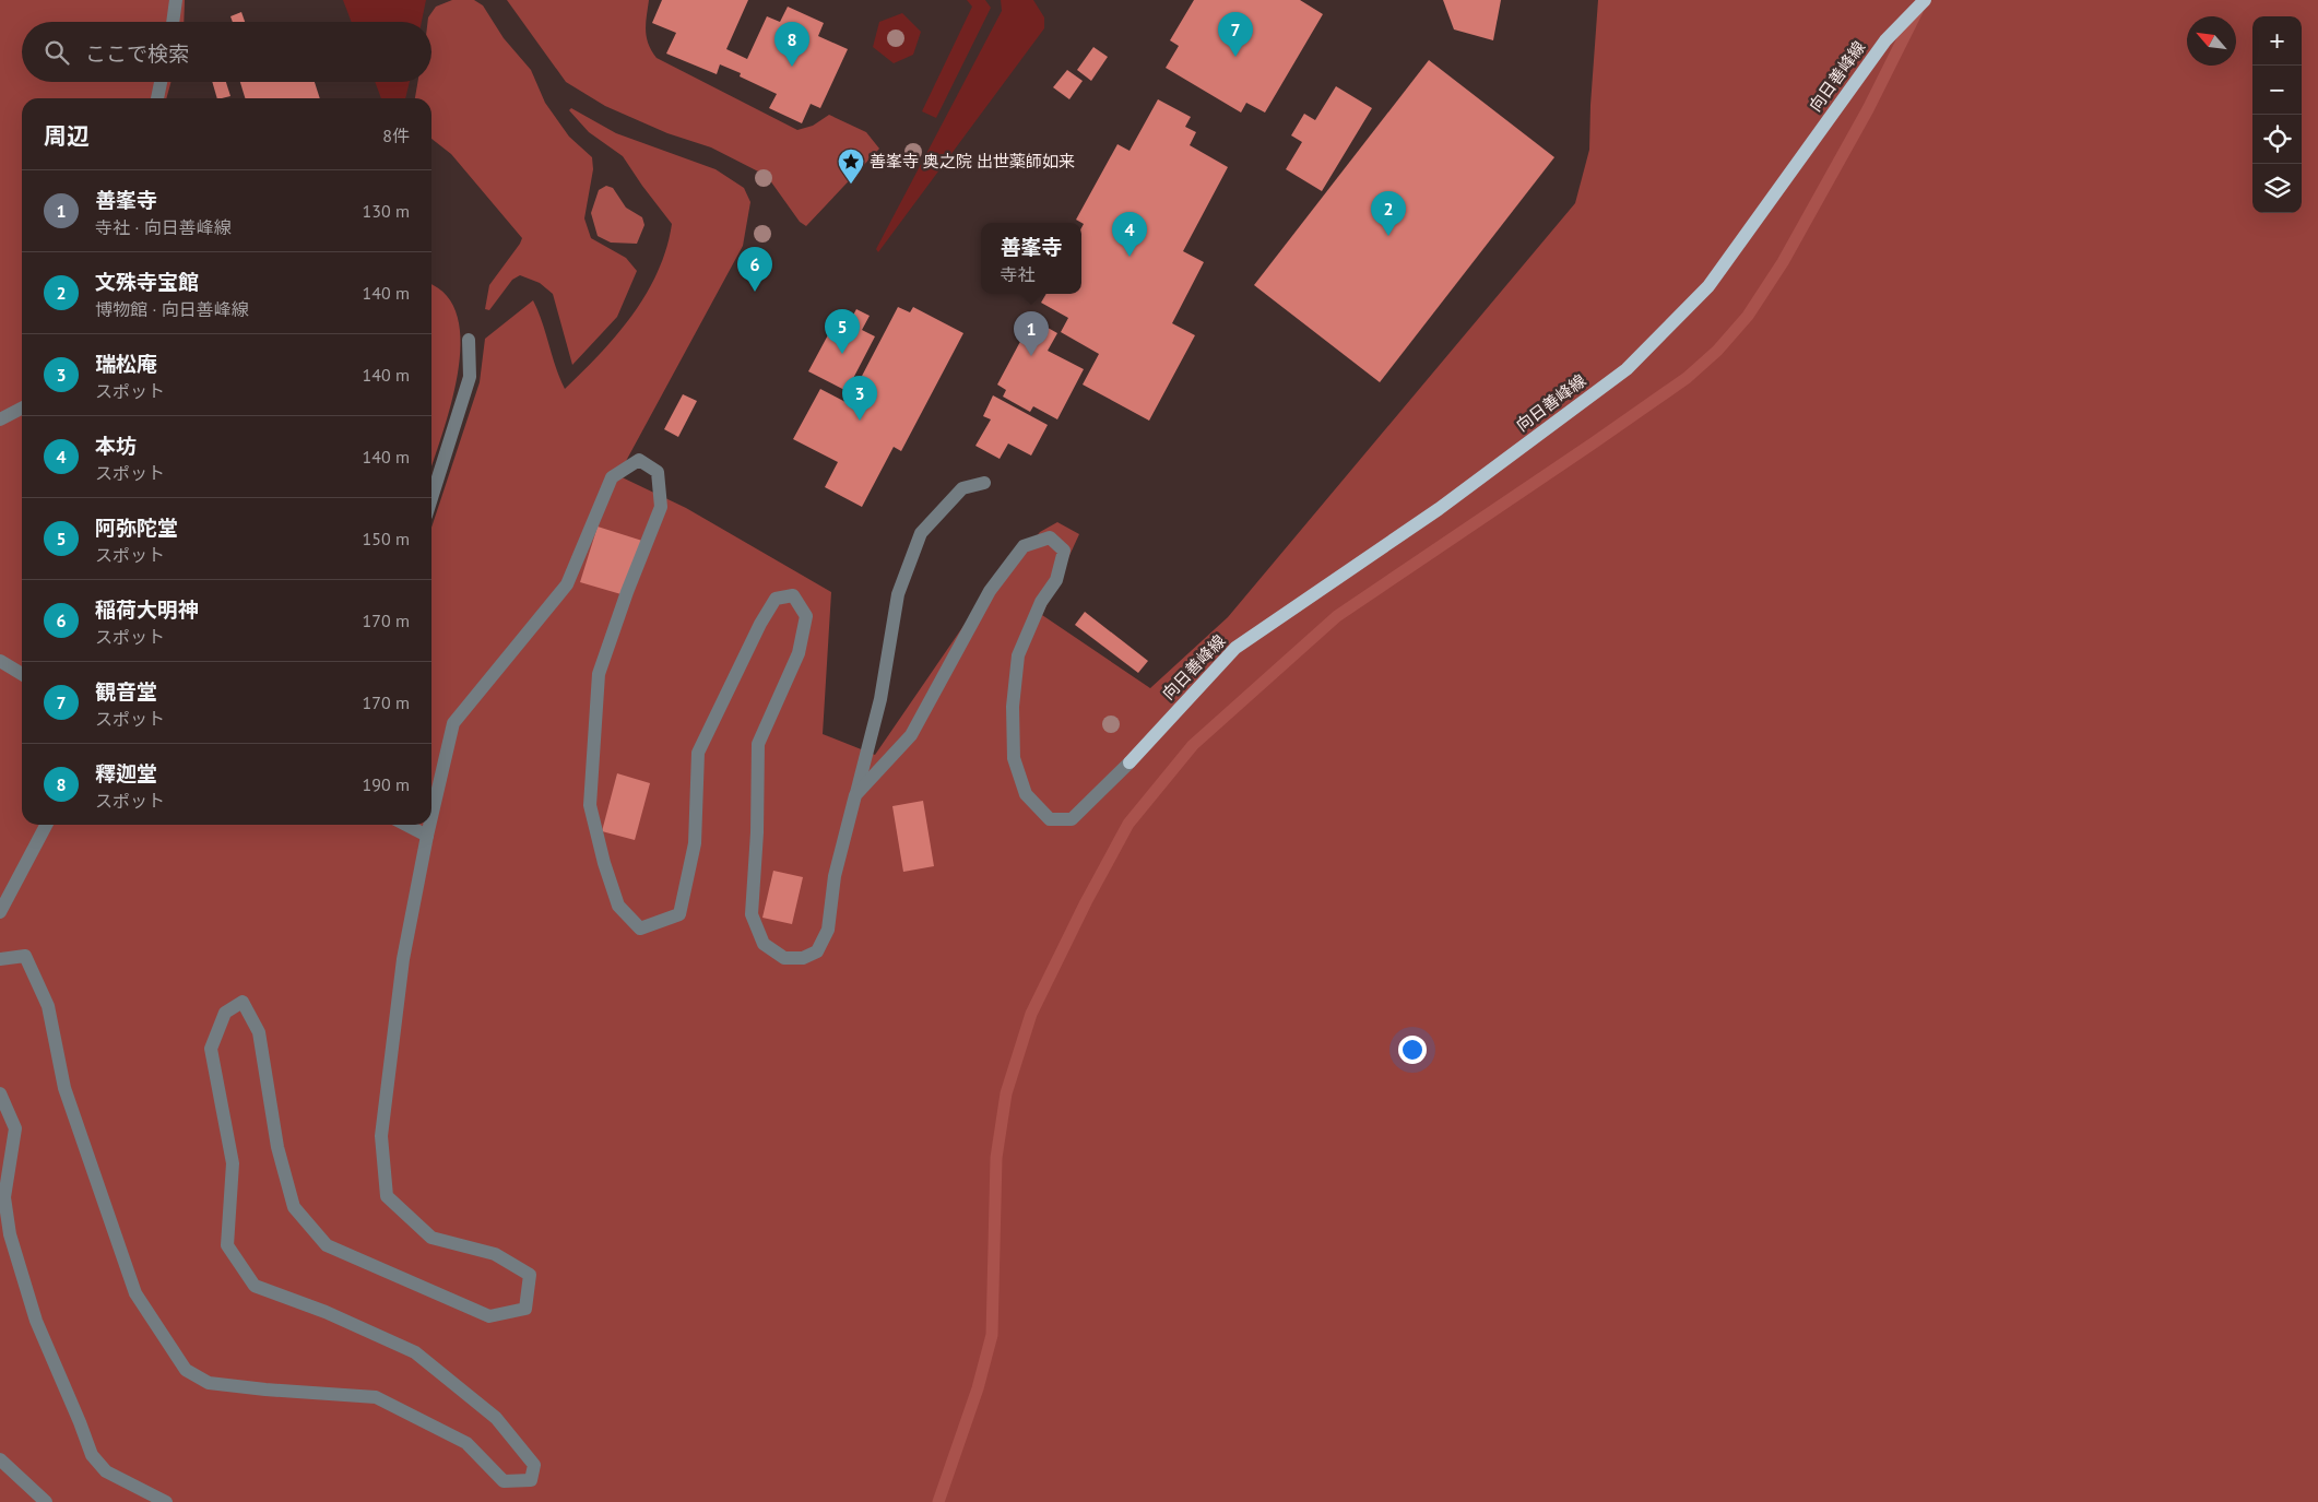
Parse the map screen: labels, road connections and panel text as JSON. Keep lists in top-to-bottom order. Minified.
{"streets":{"main road":["向日善峰線"]},"places":{"place":["善峯寺 奥之院 出世薬師如来"]},"north":"top left","page":{"pins":["7","8","2","4","6","5","1","3"],"map_buttons":["+","−"],"search":"ここで検索","heading":["周辺","8件"],"list":[{"mark":"1","name":"善峯寺","note":"寺社 · 向日善峰線","value":"130 m"},{"mark":"2","name":"文殊寺宝館","note":"博物館 · 向日善峰線","value":"140 m"},{"mark":"3","name":"瑞松庵","note":"スポット","value":"140 m"},{"mark":"4","name":"本坊","note":"スポット","value":"140 m"},{"mark":"5","name":"阿弥陀堂","note":"スポット","value":"150 m"},{"mark":"6","name":"稲荷大明神","note":"スポット","value":"170 m"},{"mark":"7","name":"観音堂","note":"スポット","value":"170 m"},{"mark":"8","name":"釋迦堂","note":"スポット","value":"190 m"}],"popup":["善峯寺","寺社"]}}
